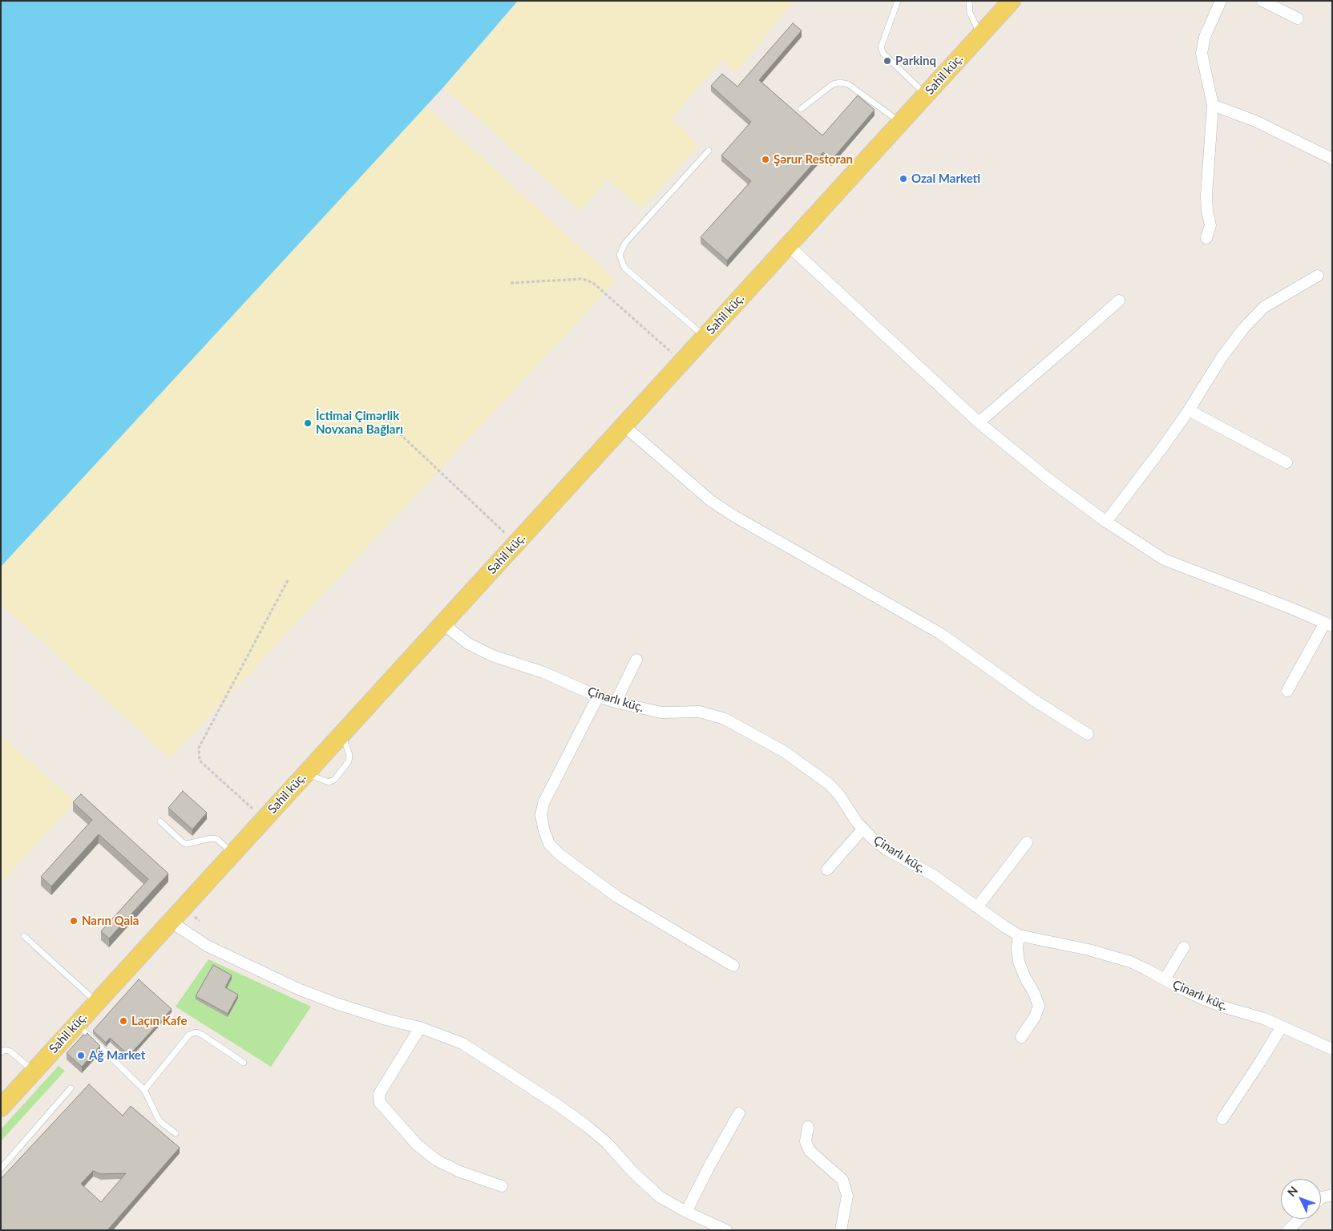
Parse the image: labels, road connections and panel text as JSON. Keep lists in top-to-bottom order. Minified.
{"streets":{"main road":["Sahil küç."],"street":["Çinarlı küç."]},"crossings":[["Sahil küç.","Çinarlı küç."]],"places":["Parkinq","Şərur Restoran","Ozal Marketi","İctimai Çimərlik Novxana Bağları","Narın Qala","Laçın Kafe","Ağ Market"],"north":"top left"}
